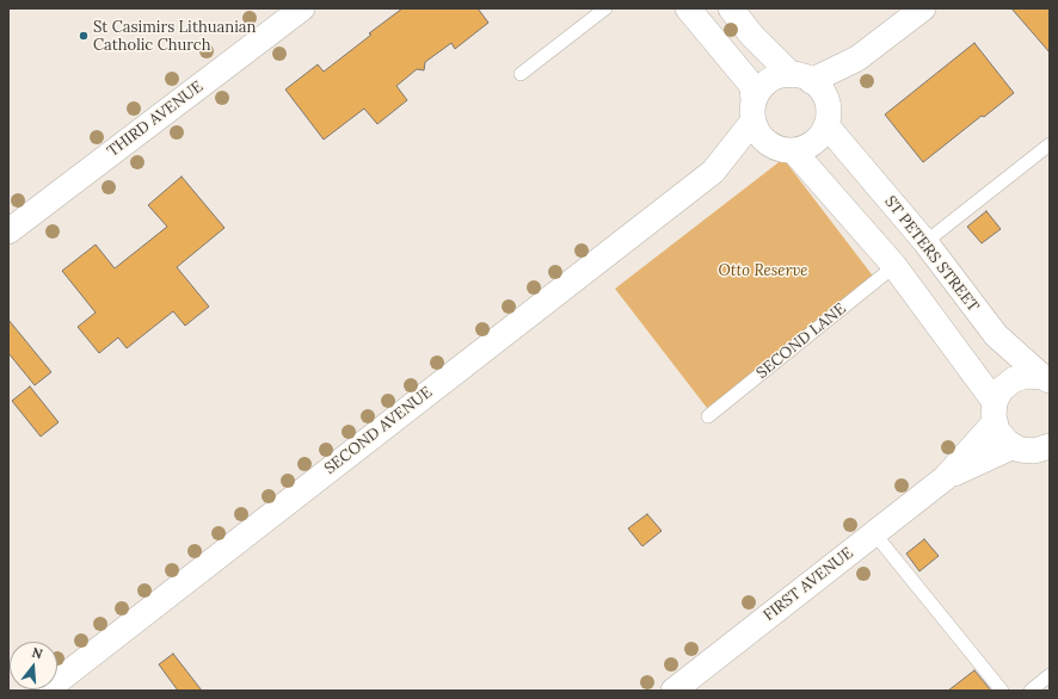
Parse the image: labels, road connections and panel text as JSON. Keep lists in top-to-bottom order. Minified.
{"streets":{"street":["THIRD AVENUE","ST PETERS STREET","SECOND AVENUE","FIRST AVENUE"],"lane":["SECOND LANE"]},"crossings":[["ST PETERS STREET","SECOND AVENUE"],["ST PETERS STREET","FIRST AVENUE"]],"parks":["Otto Reserve"],"places":["St Casimirs Lithuanian Catholic Church"],"north":"top"}
